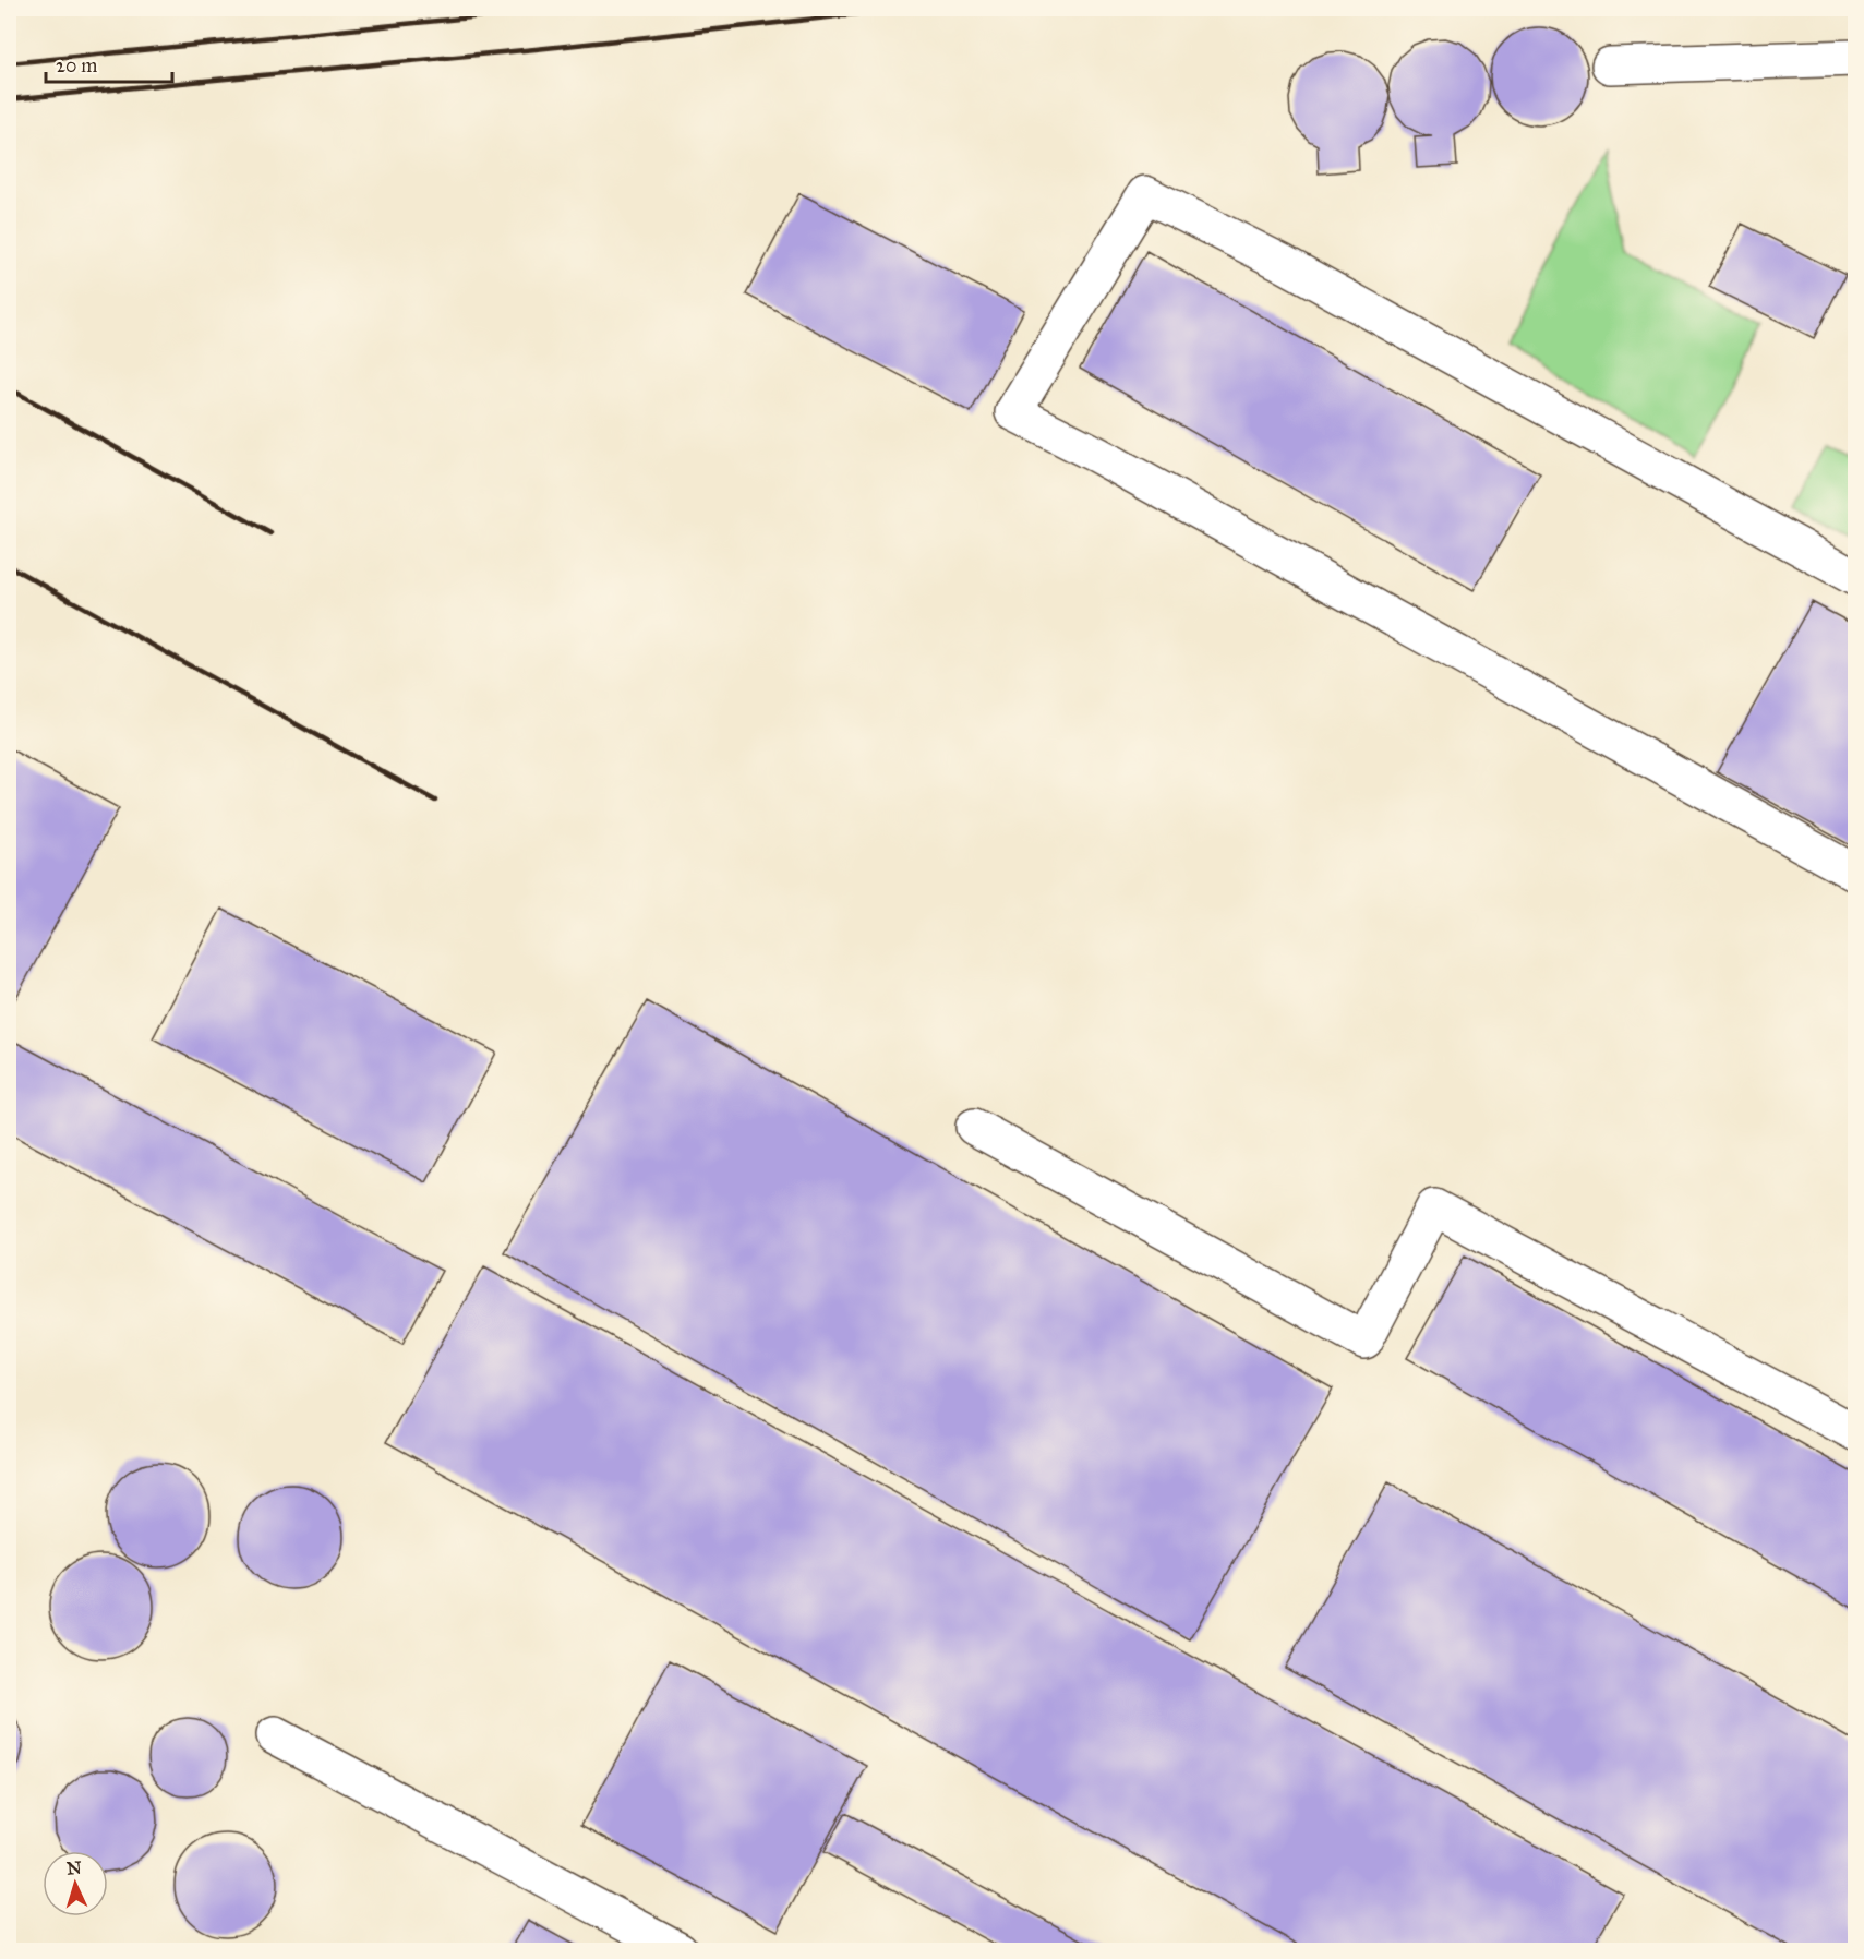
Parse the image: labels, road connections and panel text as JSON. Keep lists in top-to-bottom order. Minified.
{"scale_bar":"20 m","north":"top"}
